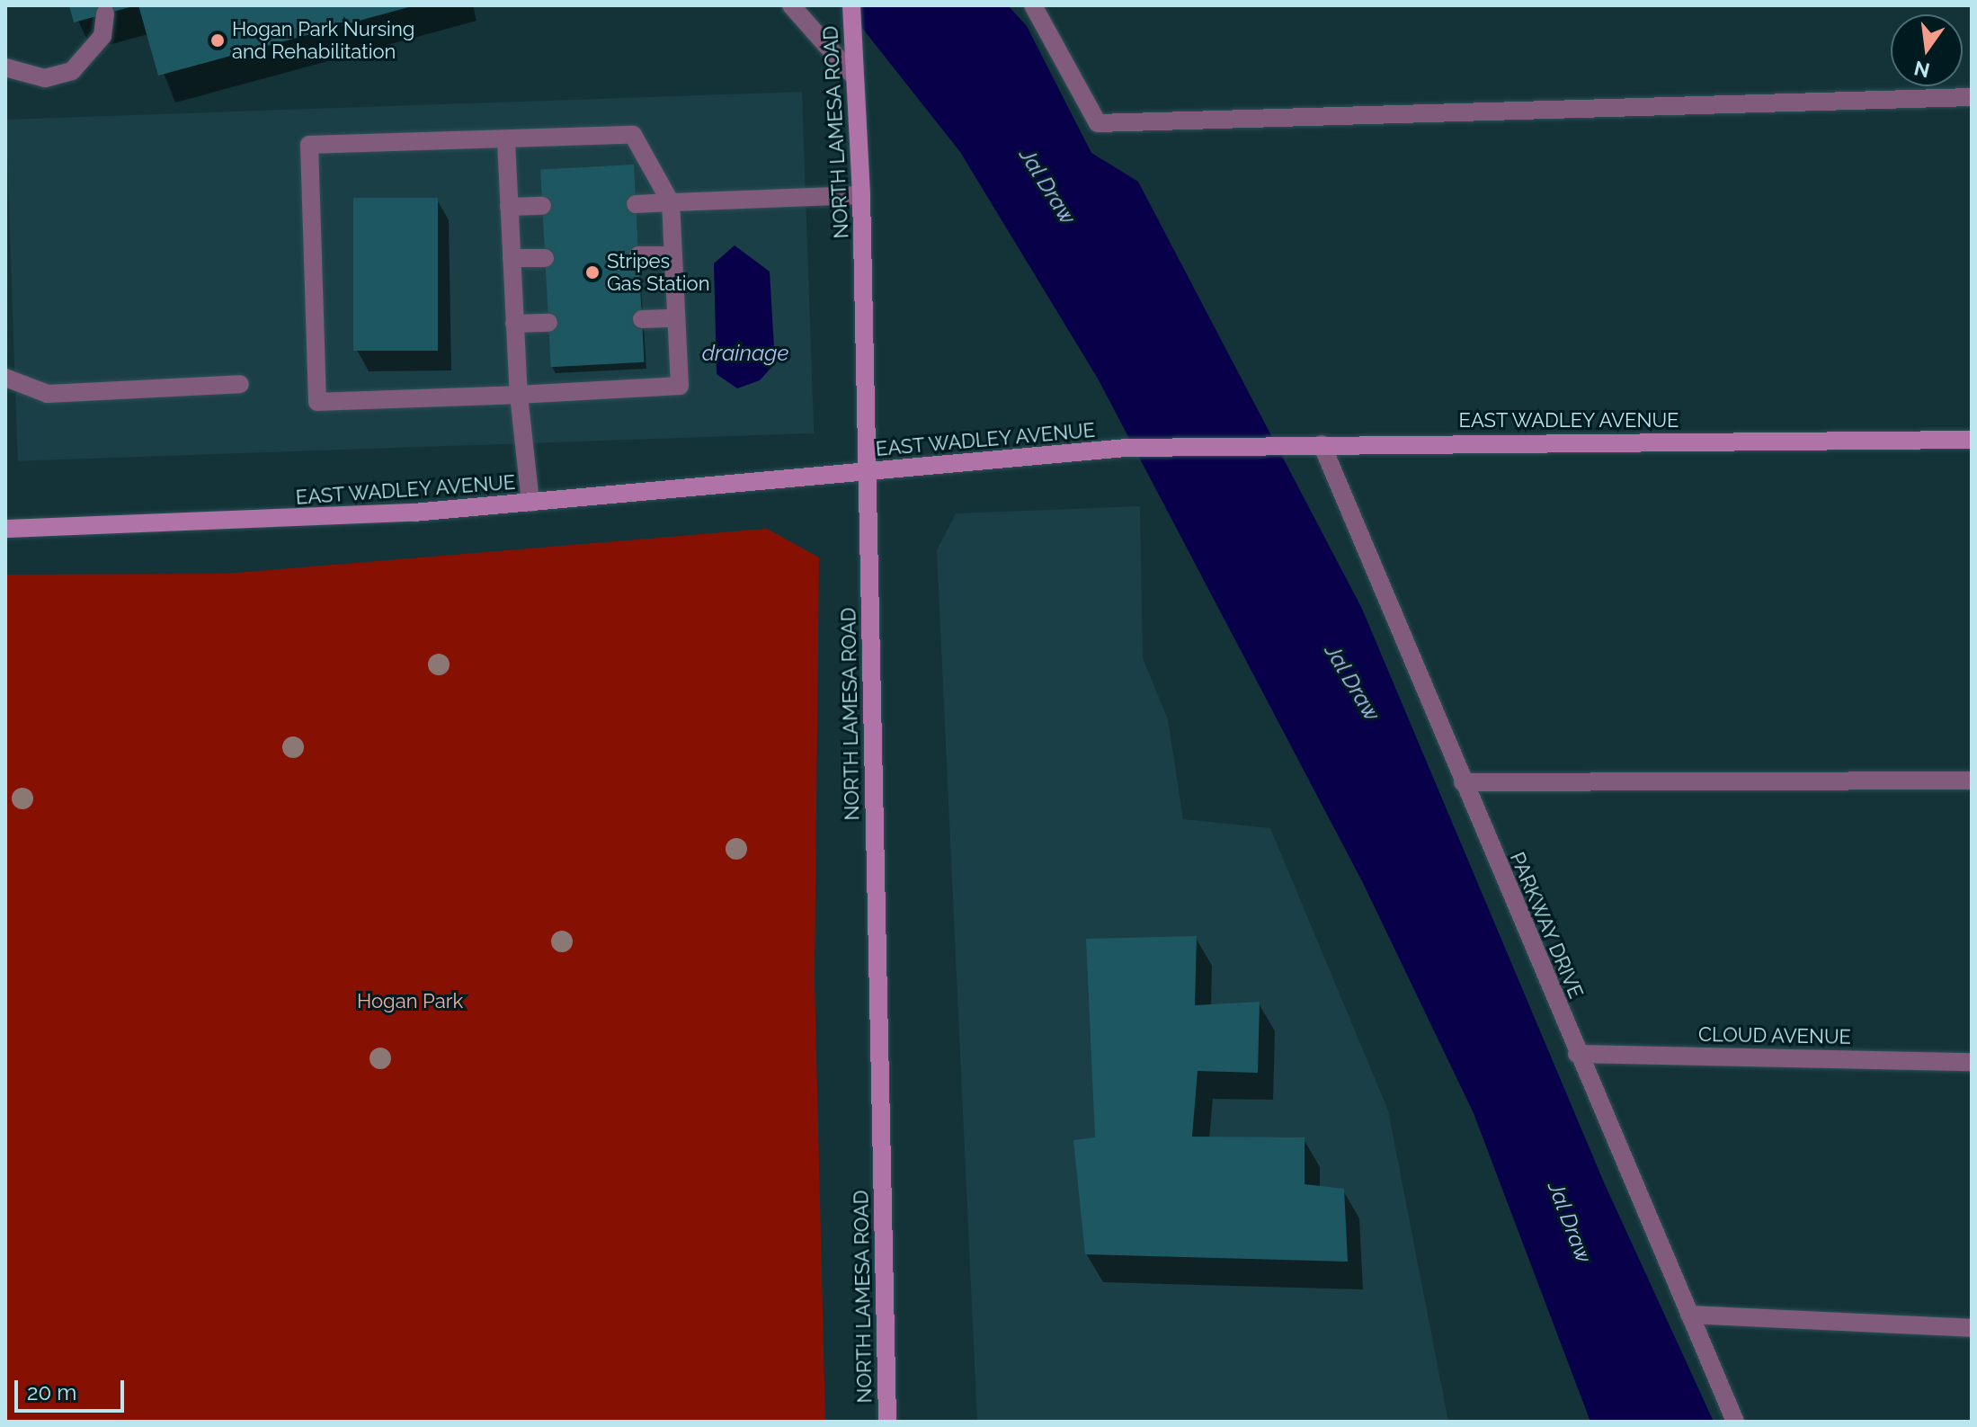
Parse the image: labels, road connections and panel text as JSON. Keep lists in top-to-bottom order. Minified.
{"streets":{"main road":["NORTH LAMESA ROAD","EAST WADLEY AVENUE"],"street":["PARKWAY DRIVE","CLOUD AVENUE"]},"crossings":[["NORTH LAMESA ROAD","EAST WADLEY AVENUE"],["EAST WADLEY AVENUE","PARKWAY DRIVE"],["PARKWAY DRIVE","CLOUD AVENUE"]],"water":["Jal Draw","drainage"],"parks":["Hogan Park"],"places":["Hogan Park Nursing and Rehabilitation","Stripes Gas Station"],"scale_bar":"20 m","north":"bottom"}
